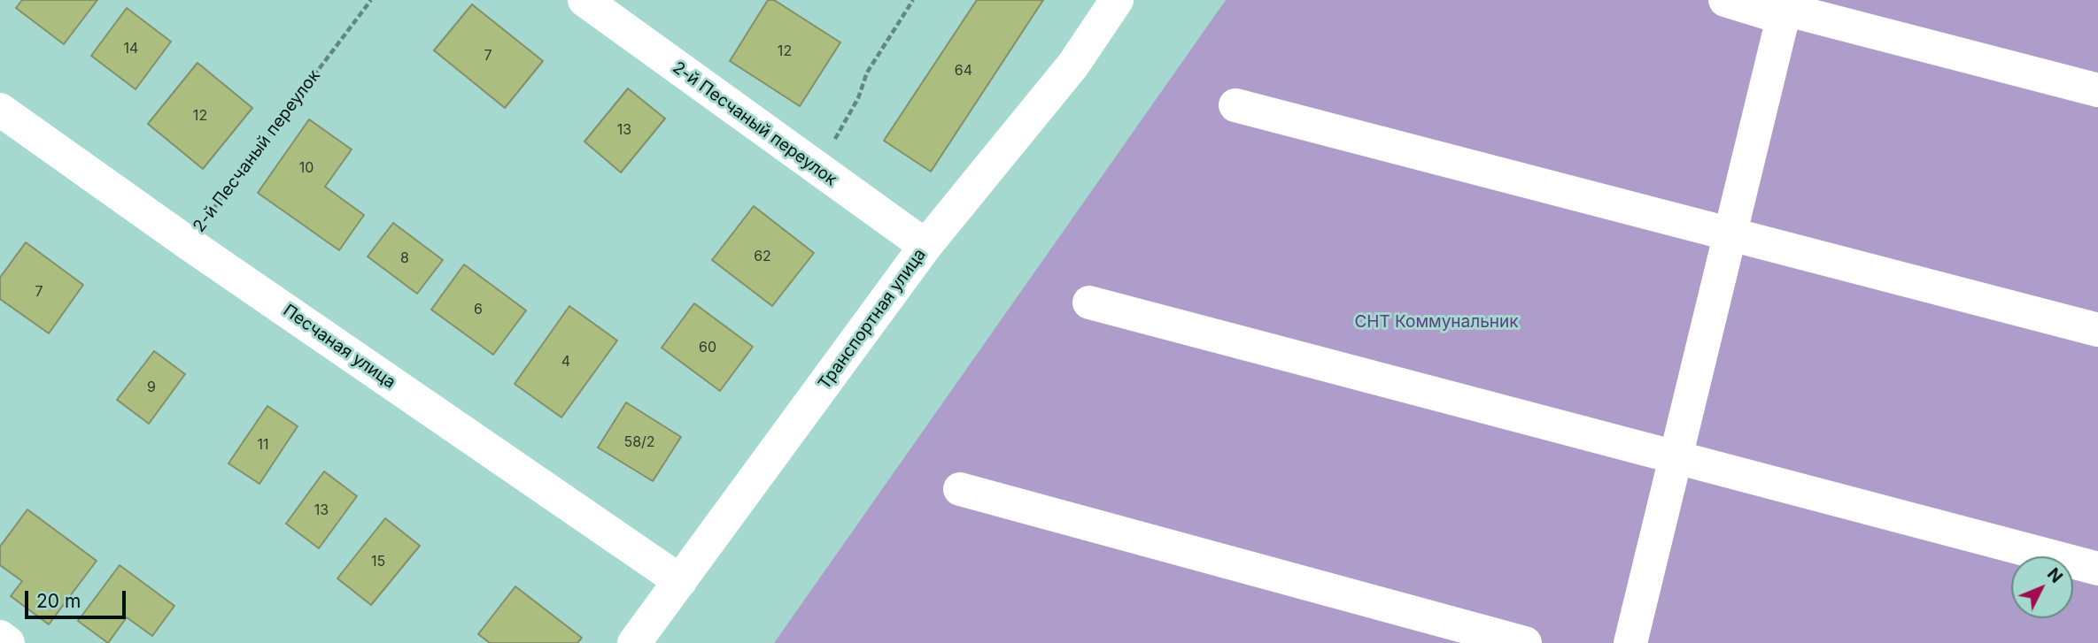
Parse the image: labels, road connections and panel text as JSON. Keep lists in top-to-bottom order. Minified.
{"streets":{"street":["2-й Песчаный переулок","Транспортная улица","Песчаная улица"]},"crossings":[["2-й Песчаный переулок","Транспортная улица"],["2-й Песчаный переулок","Песчаная улица"],["Транспортная улица","Песчаная улица"]],"parks":["СНТ Коммунальник"],"house_numbers":["14","12","7","64","12","13","10","62","8","7","6","60","4","9","58/2","11","13","15"],"scale_bar":"20 m","north":"top right"}
